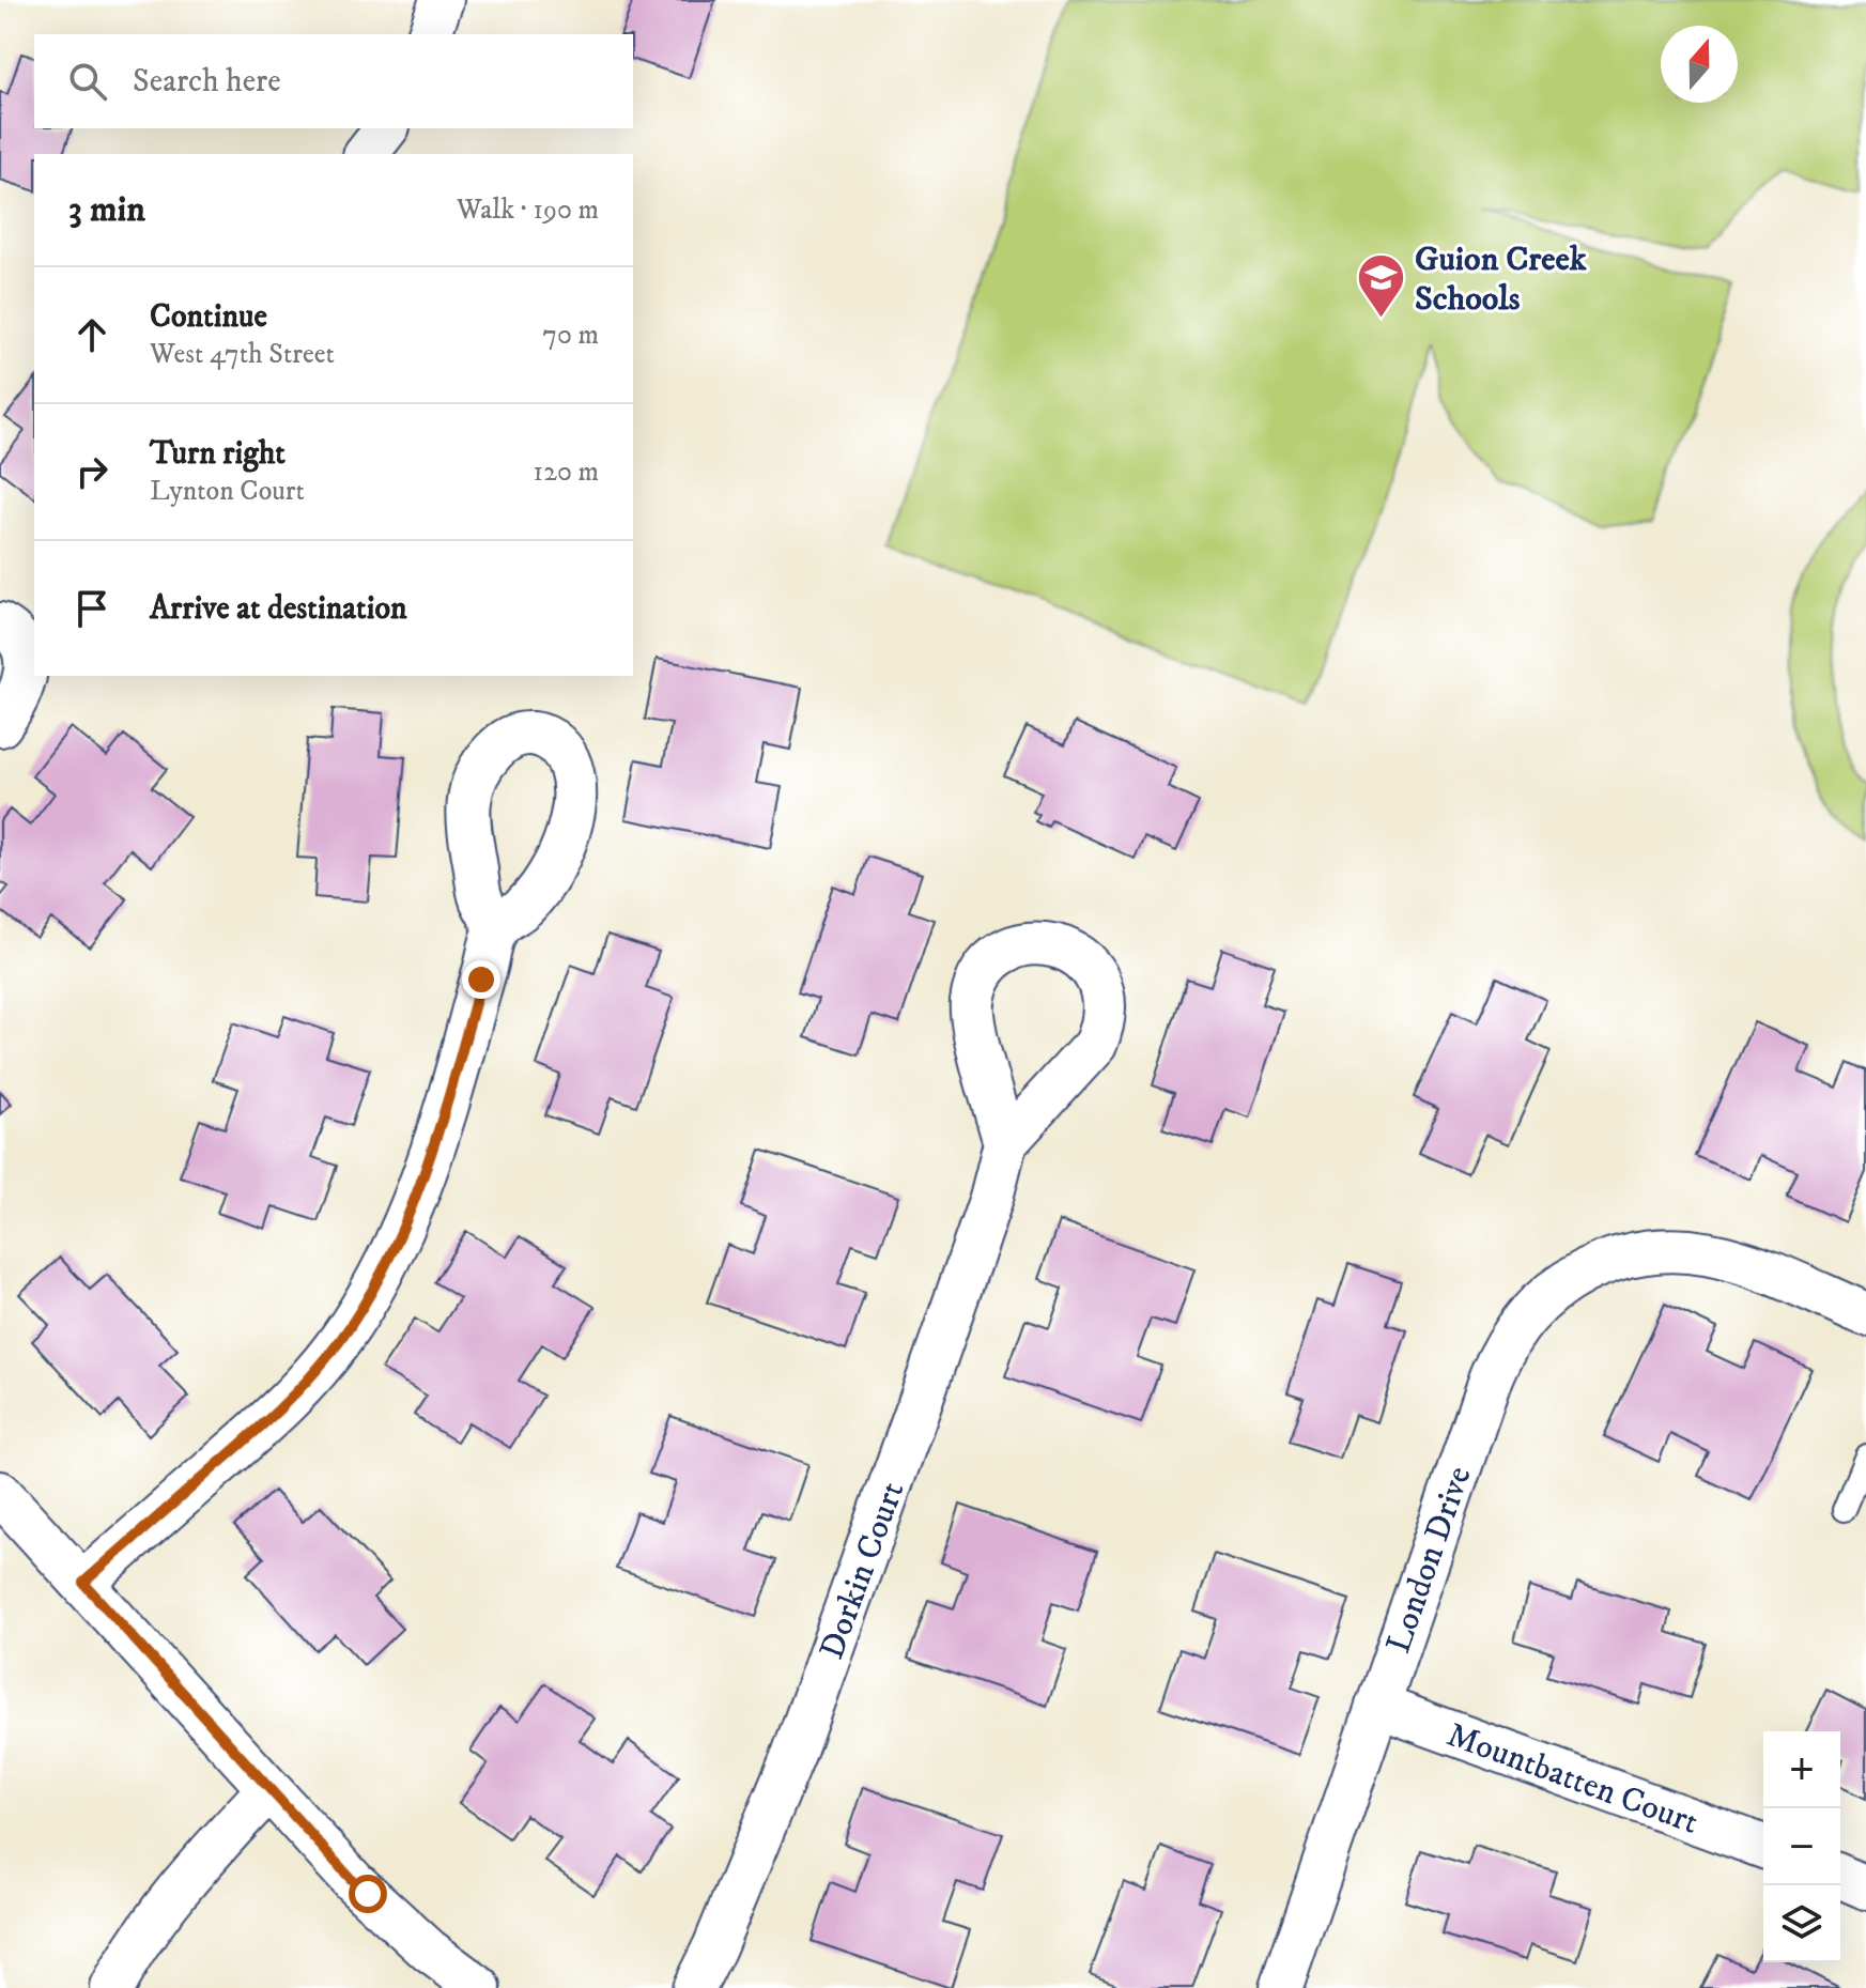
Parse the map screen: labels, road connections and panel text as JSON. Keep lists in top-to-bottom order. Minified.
{"streets":{"street":["London Drive","Dorkin Court","Mountbatten Court"]},"crossings":[["London Drive","Mountbatten Court"]],"places":{"school or university":["Guion Creek Schools"]},"north":"top","page":{"search":"Search here","heading":["3 min","Walk · 190 m"],"list":[["Continue","West 47th Street","70 m"],["Turn right","Lynton Court","120 m"],"Arrive at destination"],"map_buttons":["+","−"]}}
